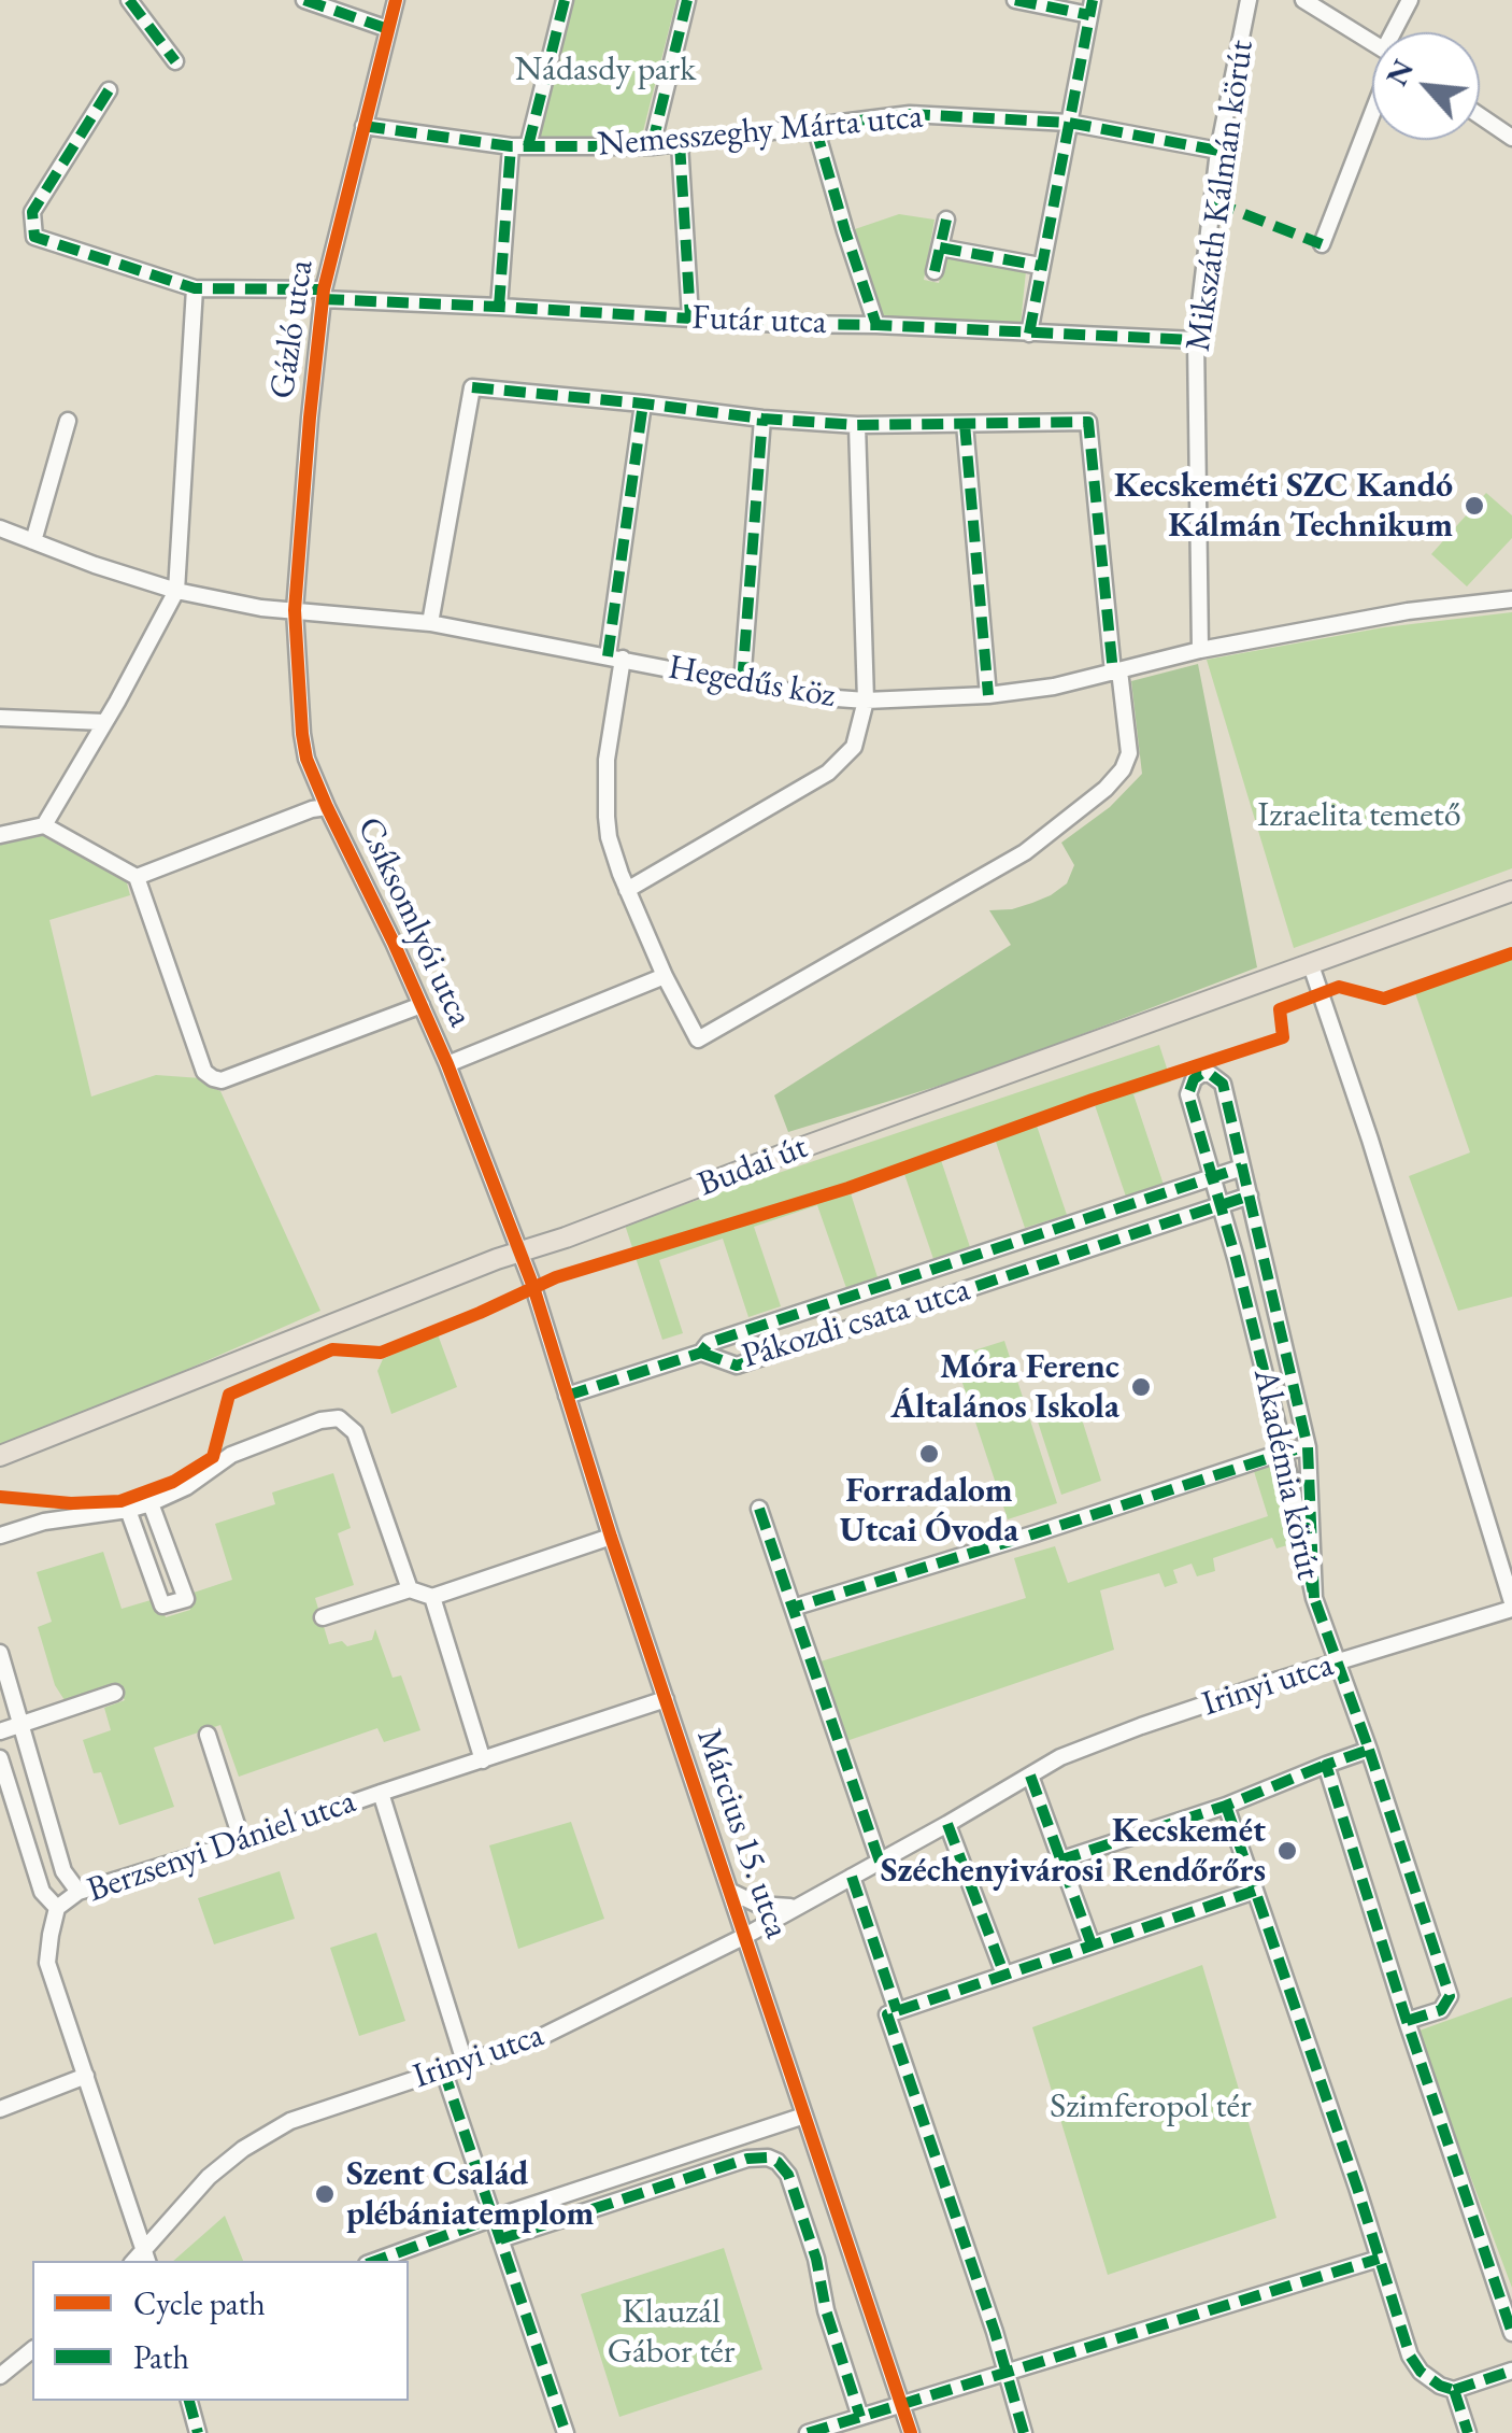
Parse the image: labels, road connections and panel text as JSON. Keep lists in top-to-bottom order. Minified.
{"streets":{"main road":["Budai út"],"street":["Nemesszeghy Márta utca","Mikszáth Kálmán körút","Futár utca","Gázló utca","Hegedűs köz","Csíksomlyói utca","Pákozdi csata utca","Akadémia körút","Irinyi utca","Március 15. utca","Berzsenyi Dániel utca"]},"crossings":[["Nemesszeghy Márta utca","Mikszáth Kálmán körút"],["Nemesszeghy Márta utca","Gázló utca"],["Mikszáth Kálmán körút","Futár utca"],["Mikszáth Kálmán körút","Hegedűs köz"],["Futár utca","Gázló utca"],["Gázló utca","Hegedűs köz"],["Gázló utca","Csíksomlyói utca"],["Hegedűs köz","Csíksomlyói utca"],["Csíksomlyói utca","Budai út"],["Csíksomlyói utca","Március 15. utca"],["Budai út","Március 15. utca"],["Pákozdi csata utca","Akadémia körút"],["Irinyi utca","Március 15. utca"],["Irinyi utca","Berzsenyi Dániel utca"],["Március 15. utca","Berzsenyi Dániel utca"]],"parks":["Nádasdy park","Izraelita temető","Szimferopol tér","Klauzál Gábor tér"],"places":["Kecskeméti SZC Kandó Kálmán Technikum","Móra Ferenc Általános Iskola","Forradalom Utcai Óvoda","Kecskemét Széchenyivárosi Rendőrőrs","Szent Család plébániatemplom"],"legend":["Cycle path","Path"],"north":"top left"}
